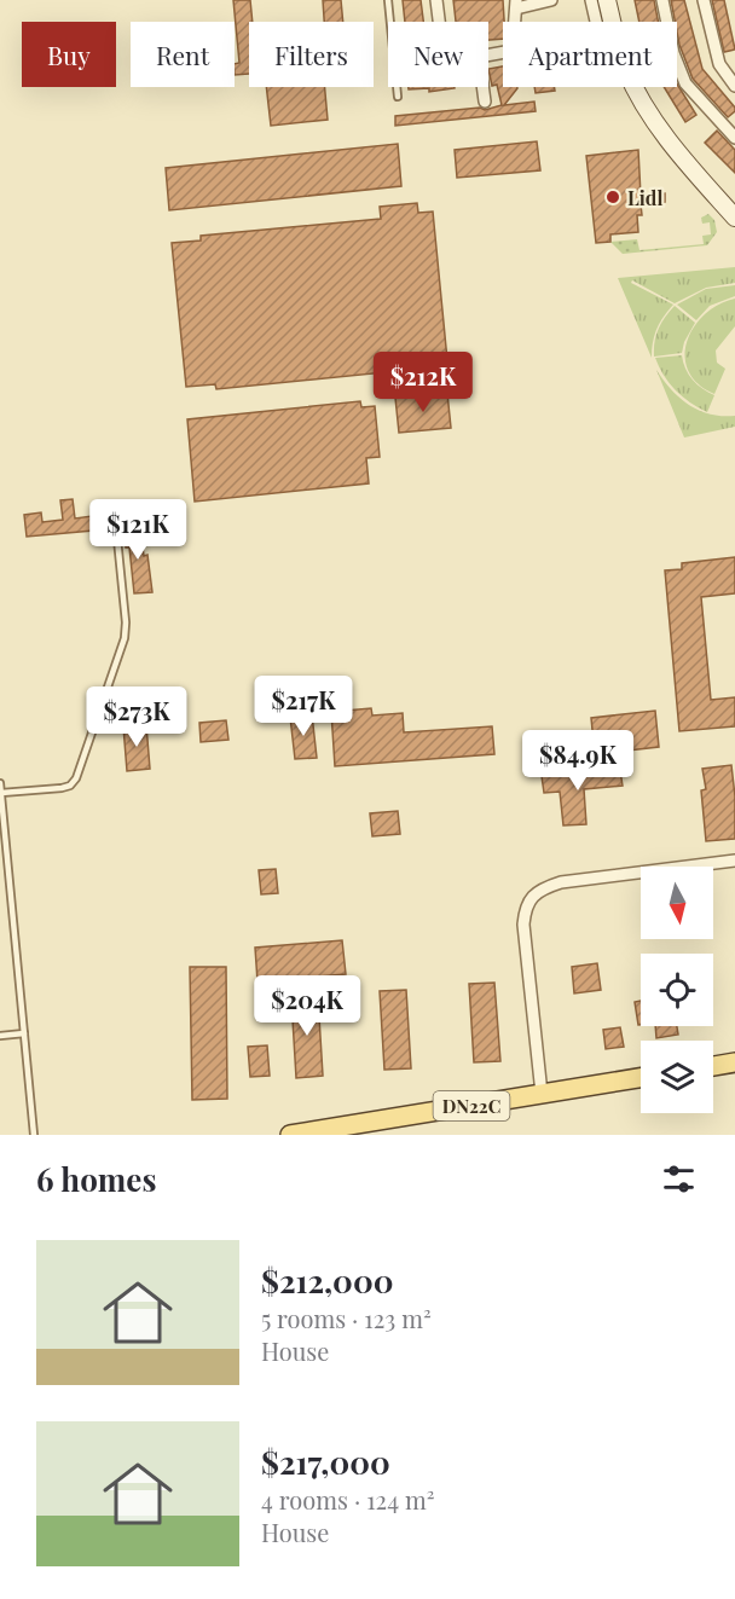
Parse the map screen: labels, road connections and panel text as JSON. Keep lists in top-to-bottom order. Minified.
{"streets":{"main road":["DN22C"]},"places":["Lidl"],"north":"bottom","page":{"chip":["Buy","Rent","Filters","New","Apartment"],"price":["$212K","$121K","$217K","$273K","$84.9K","$204K"],"heading":"6 homes","list":[{"name":"$212,000","note":"5 rooms · 123 m² · House"},{"name":"$217,000","note":"4 rooms · 124 m² · House"}]}}
